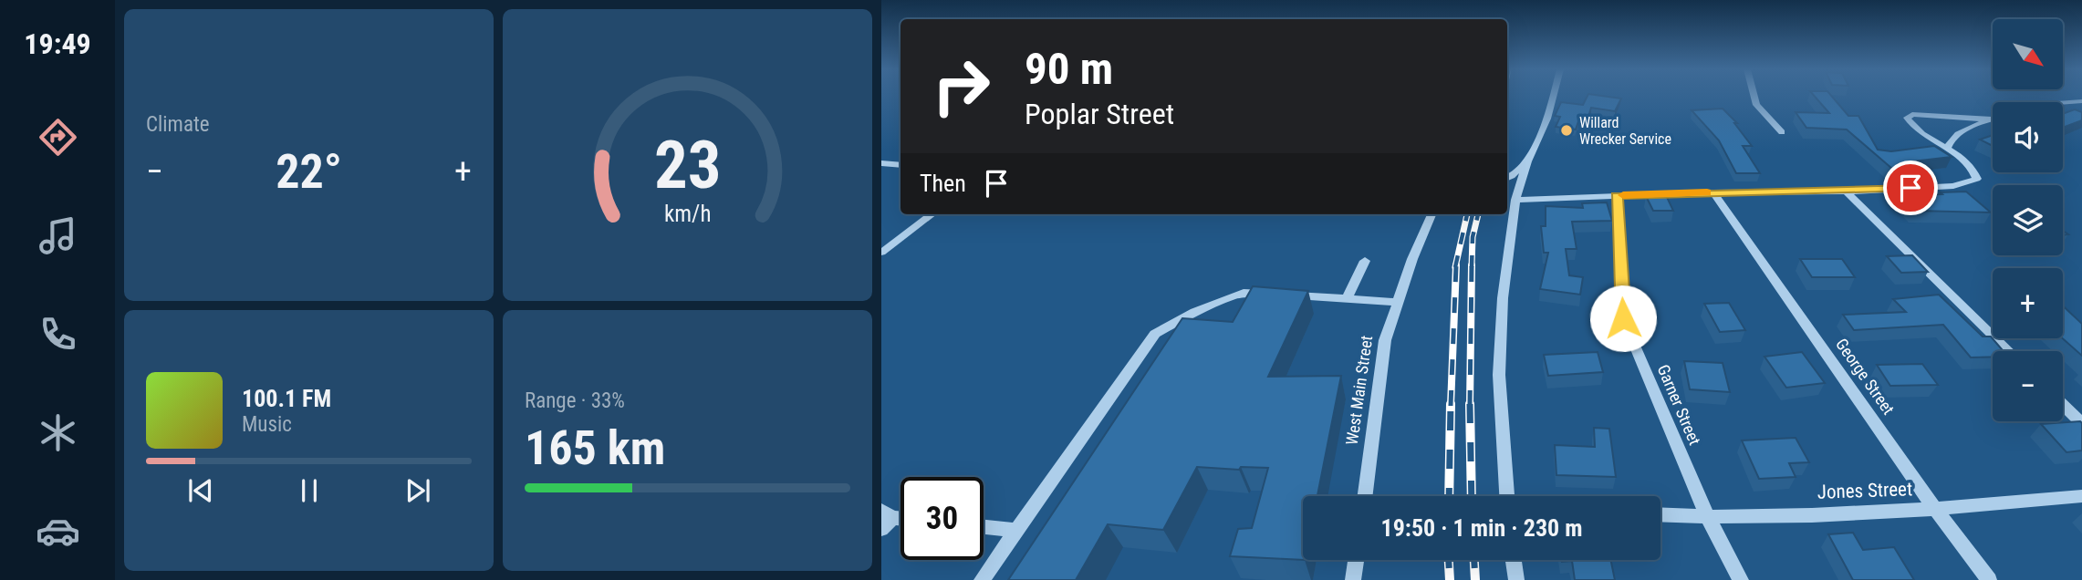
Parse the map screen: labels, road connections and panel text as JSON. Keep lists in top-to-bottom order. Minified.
{"streets":{"street":["George Street","West Main Street","Garner Street","Jones Street"]},"crossings":[["George Street","Jones Street"],["Garner Street","Jones Street"]],"places":["Willard Wrecker Service"],"north":"bottom right","page":{"tabs":"19:49","tile":["Climate",["Range · 33%","165 km"]],"map_buttons":["+","−"],"turn":["90 m","Poplar Street"],"heat":["−","22°","+"],"then":"Then","song":["100.1 FM","Music"],"limit":"30","trip":"19:50 · 1 min · 230 m","gauge":["23","km/h"]}}
